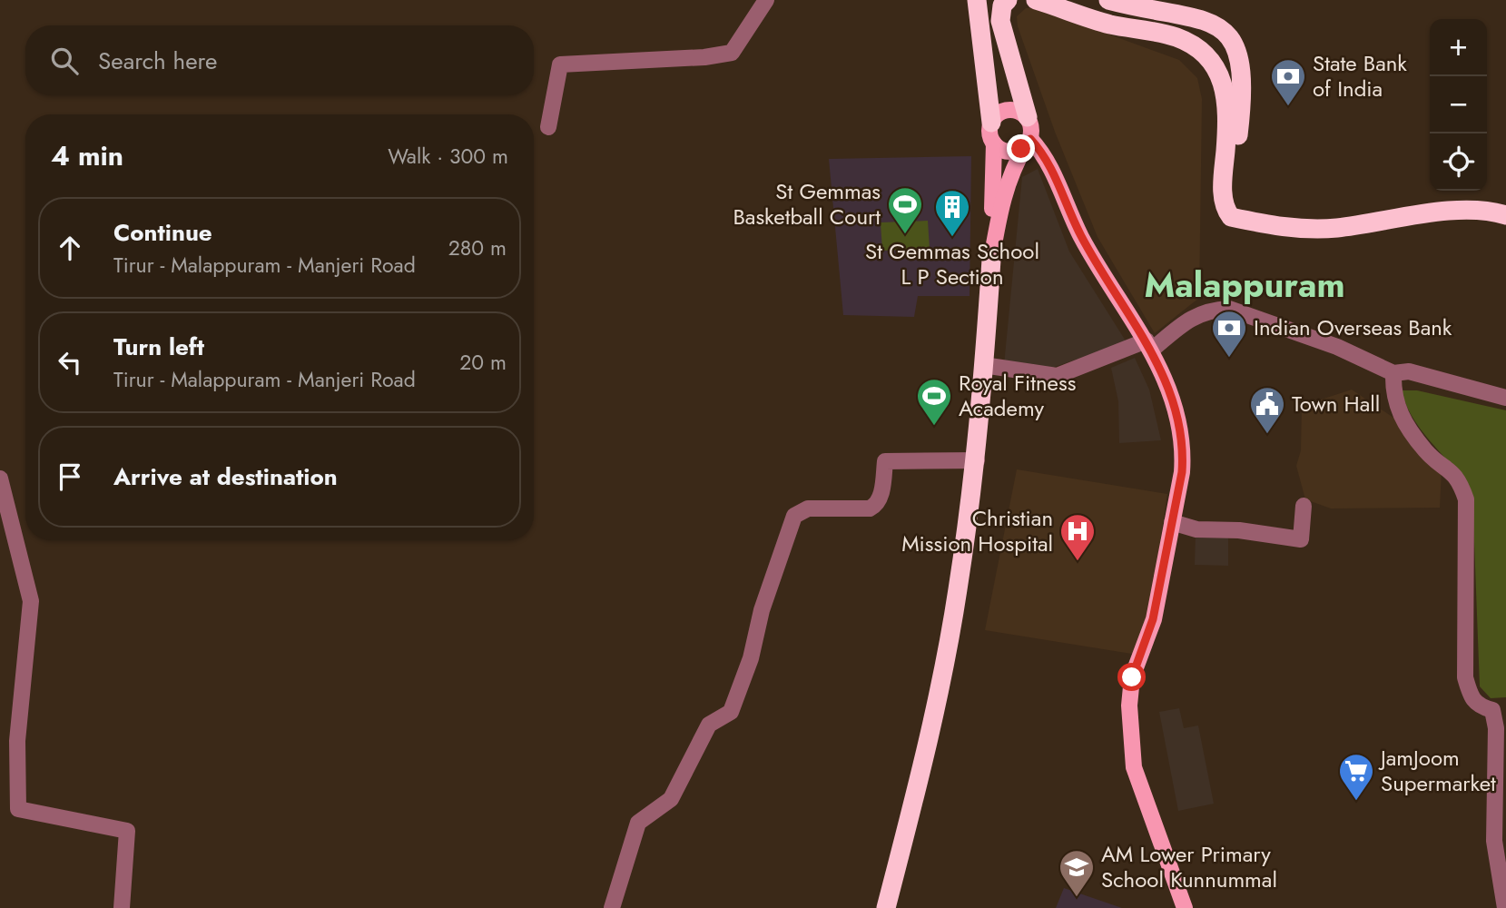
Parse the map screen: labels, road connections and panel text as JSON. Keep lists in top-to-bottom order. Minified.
{"districts":["Malappuram"],"places":{"bank":["State Bank of India","Indian Overseas Bank"],"sports":["St Gemmas Basketball Court","Royal Fitness Academy"],"building":["St Gemmas School L P Section"],"public building":["Town Hall"],"hospital":["Christian Mission Hospital"],"supermarket":["JamJoom Supermarket"],"school or university":["AM Lower Primary School Kunnummal"]},"page":{"map_buttons":["+","−"],"search":"Search here","heading":["4 min","Walk · 300 m"],"list":[["Continue","Tirur - Malappuram - Manjeri Road","280 m"],["Turn left","Tirur - Malappuram - Manjeri Road","20 m"],"Arrive at destination"]}}
